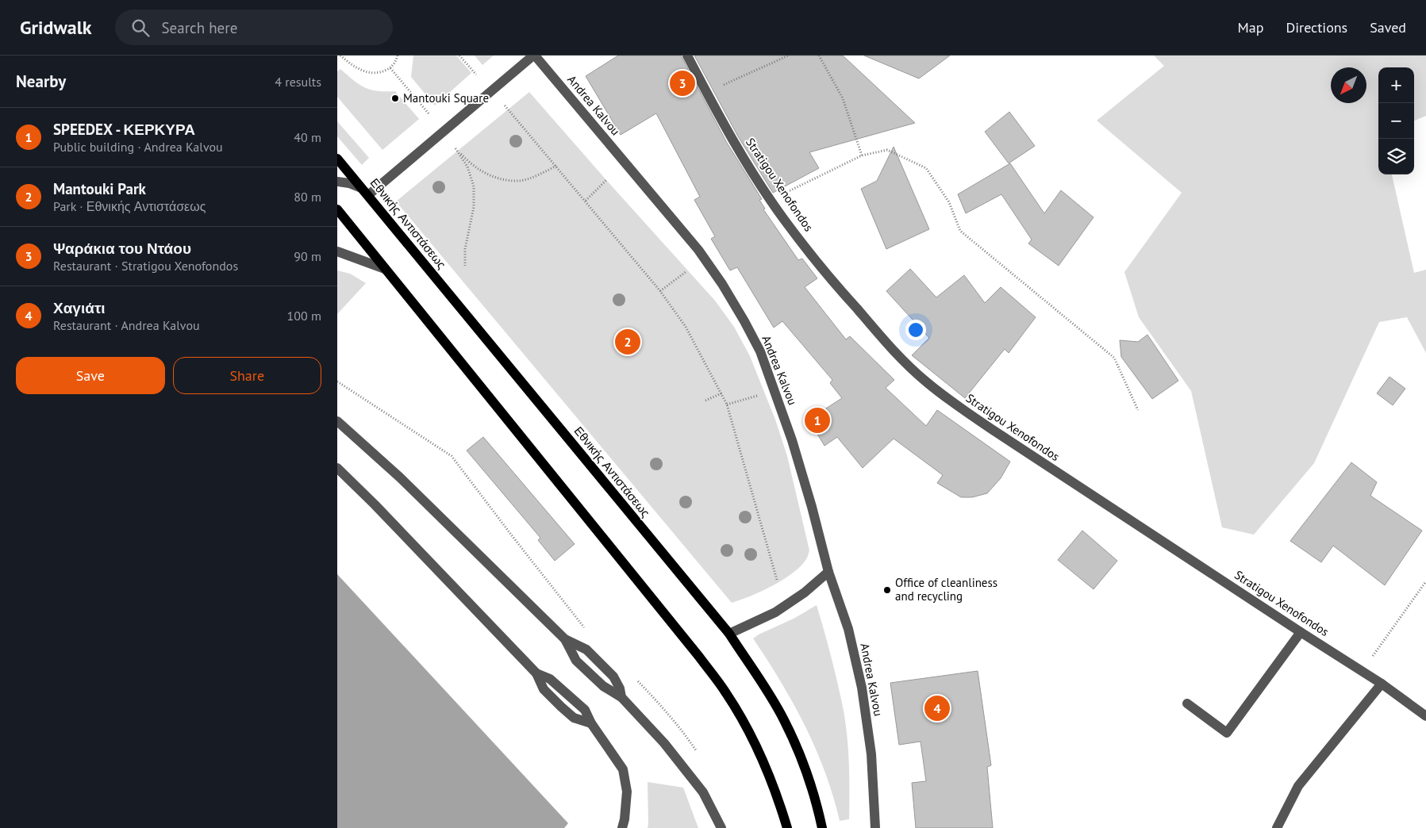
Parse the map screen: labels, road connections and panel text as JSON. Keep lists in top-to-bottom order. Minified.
{"streets":{"main road":["Εθνικής Αντιστάσεως"],"street":["Andrea Kalvou","Stratigou Xenofondos"]},"places":["Mantouki Square","Office of cleanliness and recycling"],"north":"bottom left","page":{"header":"Gridwalk","search":"Search here","nav":["Map","Directions","Saved"],"heading":["Nearby","4 results"],"map_buttons":["+","−"],"pins":["3","2","1","4"],"list":[{"mark":"1","name":"SPEEDEX - ΚΕΡΚΥΡΑ","note":"Public building · Andrea Kalvou","value":"40 m"},{"mark":"2","name":"Mantouki Park","note":"Park · Εθνικής Αντιστάσεως","value":"80 m"},{"mark":"3","name":"Ψαράκια του Ντάου","note":"Restaurant · Stratigou Xenofondos","value":"90 m"},{"mark":"4","name":"Χαγιάτι","note":"Restaurant · Andrea Kalvou","value":"100 m"}],"buttons":["Save","Share"]}}
